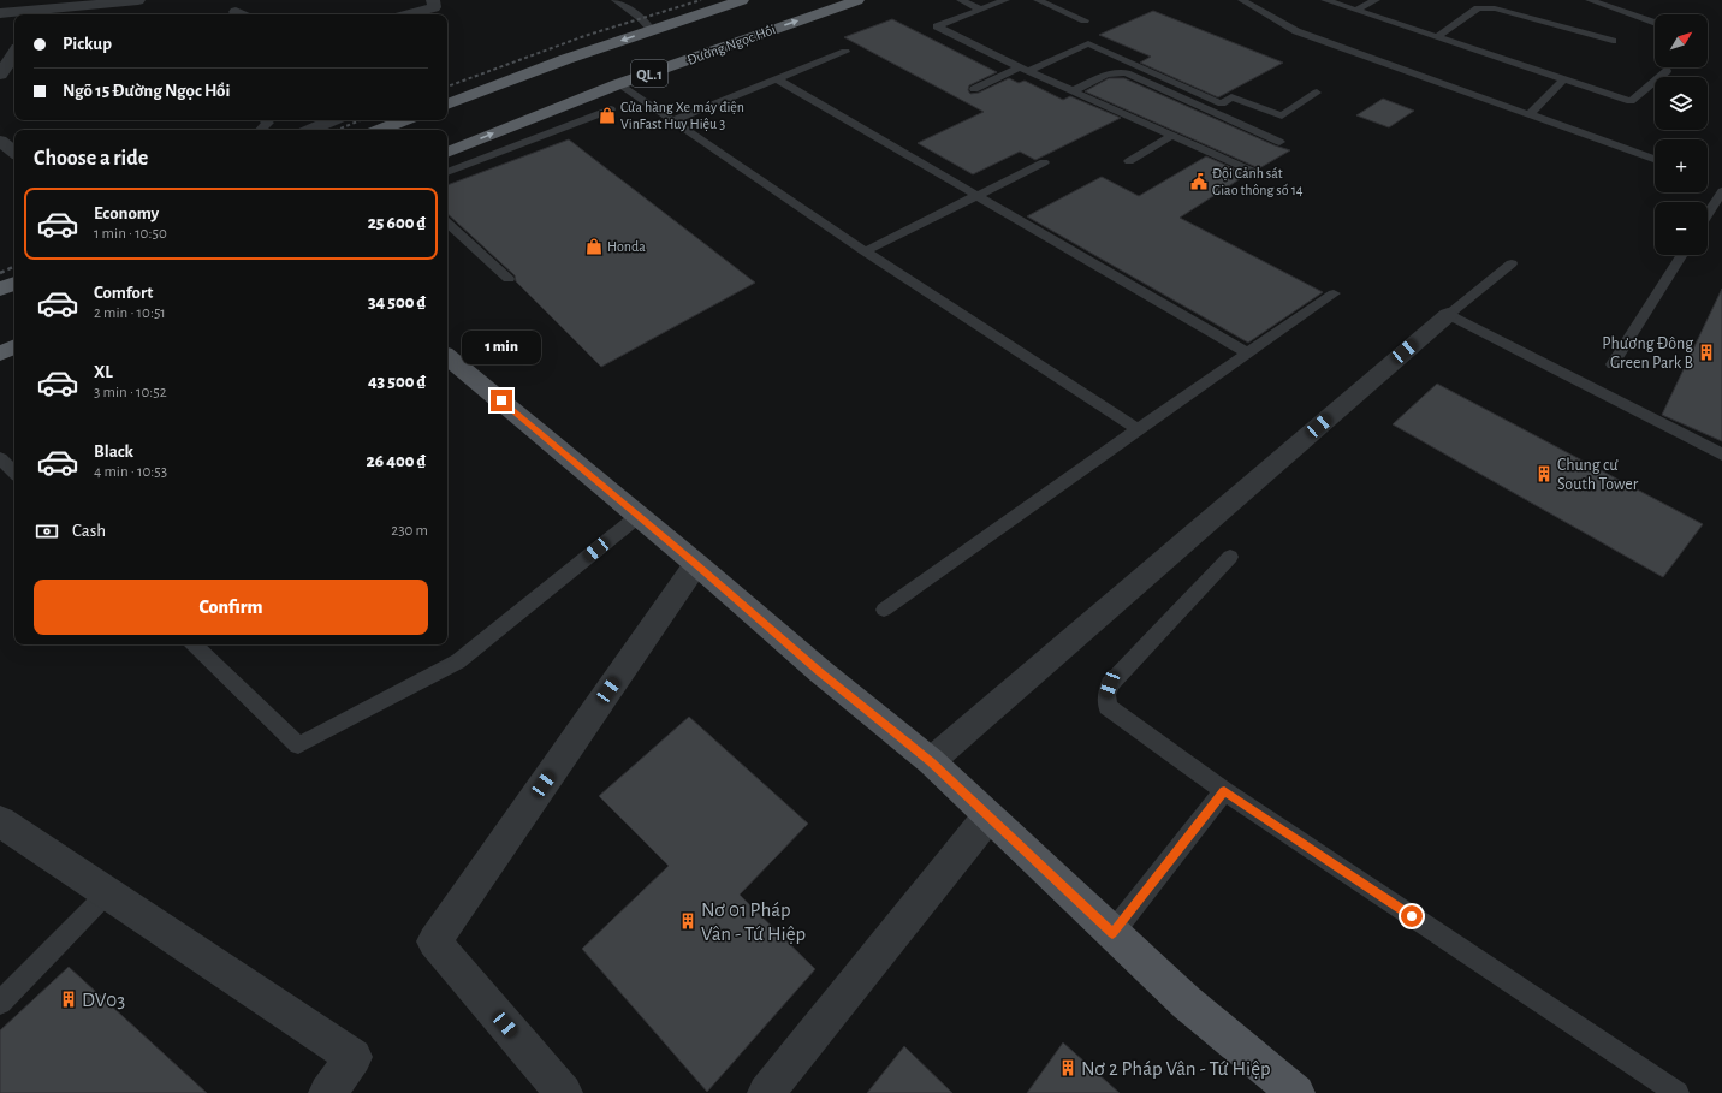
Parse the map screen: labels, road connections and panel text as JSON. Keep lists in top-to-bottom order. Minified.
{"streets":{"highway":["Đường Ngọc Hồi","QL.1"]},"places":{"shop":["Cửa hàng Xe máy điện VinFast Huy Hiệu 3","Honda"],"public building":["Đội Cảnh sát Giao thông số 14"],"building":["Phương Đông Green Park B","Chung cư South Tower","Nơ 01 Pháp Vân - Tứ Hiệp","DV03","Nơ 2 Pháp Vân - Tứ Hiệp"]},"north":"top right","page":{"map_buttons":["+","−"],"banner":["Pickup","Ngõ 15 Đường Ngọc Hồi"],"heading":"Choose a ride","list":[{"name":"Economy","note":"1 min · 10:50","value":"25 600 ₫"},{"name":"Comfort","note":"2 min · 10:51","value":"34 500 ₫"},{"name":"XL","note":"3 min · 10:52","value":"43 500 ₫"},{"name":"Black","note":"4 min · 10:53","value":"26 400 ₫"}],"bubble":"1 min","pay":["Cash","230 m"],"buttons":"Confirm"}}
